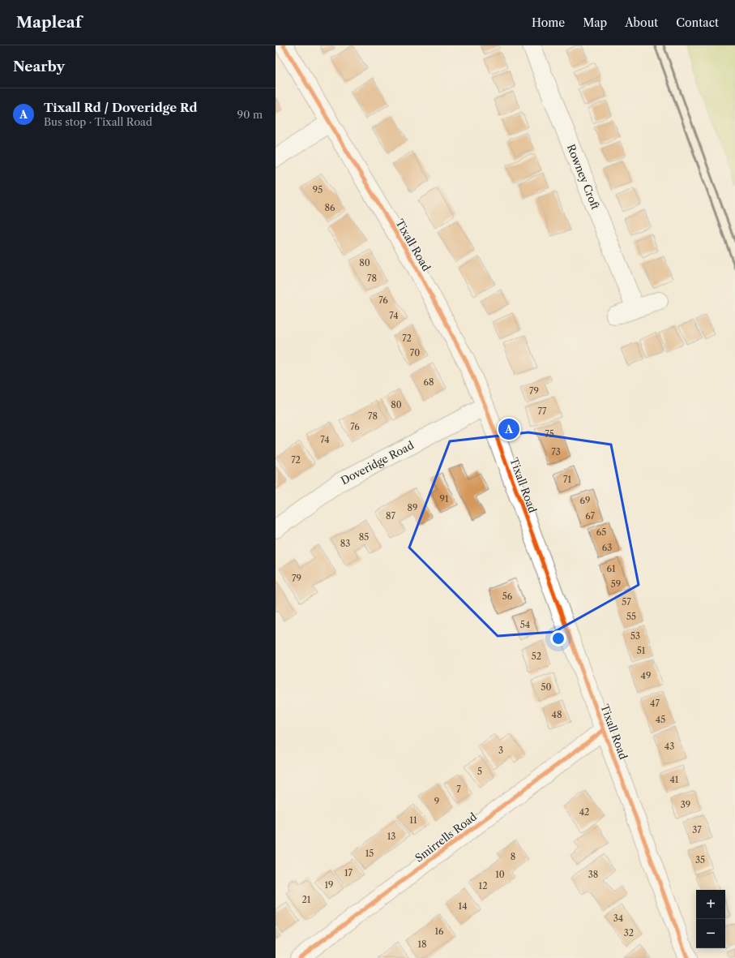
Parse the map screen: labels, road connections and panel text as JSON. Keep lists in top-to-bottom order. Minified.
{"streets":{"street":["Rowney Croft","Tixall Road","Doveridge Road","Smirrells Road"]},"crossings":[["Tixall Road","Doveridge Road"],["Tixall Road","Smirrells Road"]],"house_numbers":["95","86","80","78","76","74","72","70","68","79","80","77","78","76","75","74","73","72","71","91","69","89","87","67","65","85","83","63","61","79","59","56","57","55","54","53","51","52","49","50","47","48","45","43","3","5","41","7","9","39","42","11","37","13","15","8","35","17","10","38","19","12","21","14","34","16","32","18"],"page":{"header":"Mapleaf","nav":["Home","Map","About","Contact"],"heading":"Nearby","list":[{"mark":"A","name":"Tixall Rd / Doveridge Rd","note":"Bus stop · Tixall Road","value":"90 m"}],"pins":"A","map_buttons":["+","−"]}}
